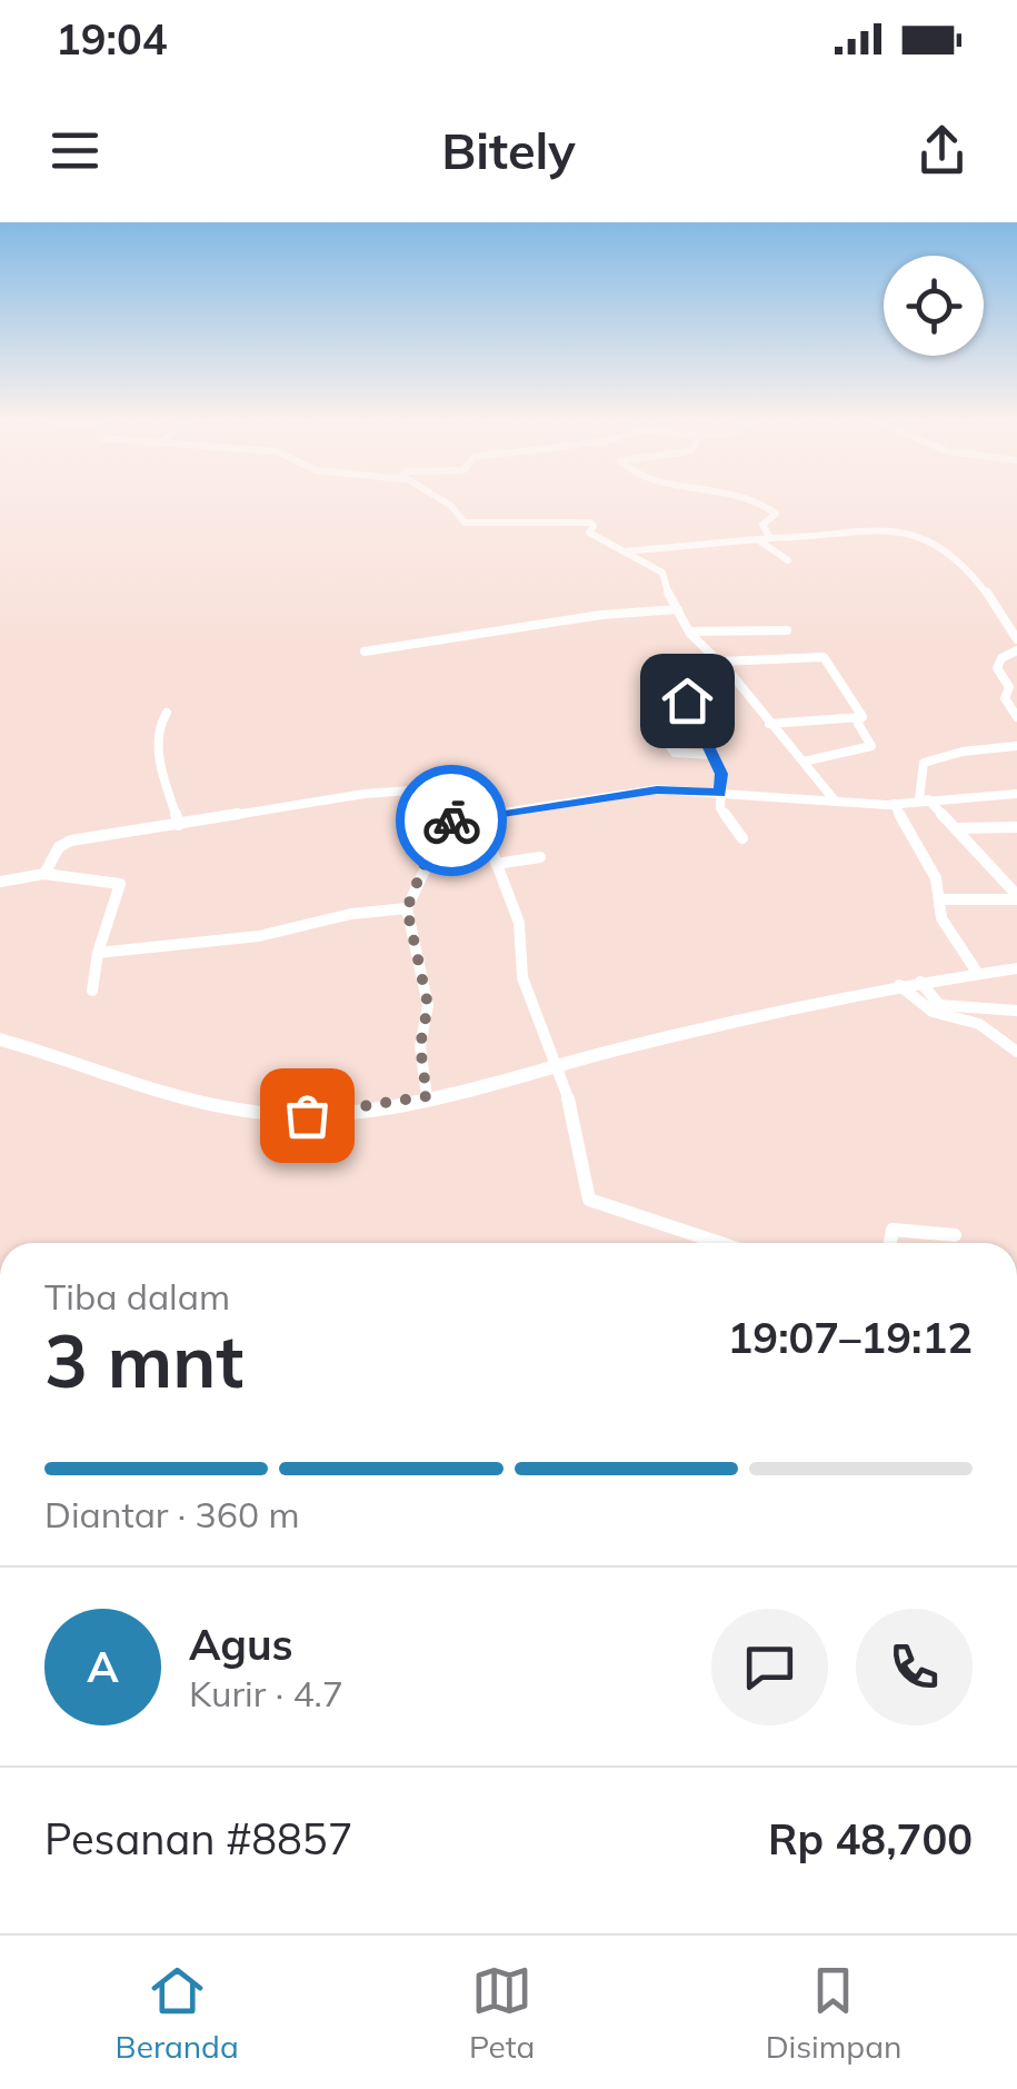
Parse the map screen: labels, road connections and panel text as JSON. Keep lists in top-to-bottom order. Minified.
{"page":{"status":"19:04","header":"Bitely","heading":["3 mnt","Tiba dalam","19:07–19:12"],"panel":["Agus","Kurir · 4.7","Pesanan #8857","Rp 48,700"],"bar":"Diantar · 360 m","round":"A","tabs":["Beranda","Peta","Disimpan"]}}
